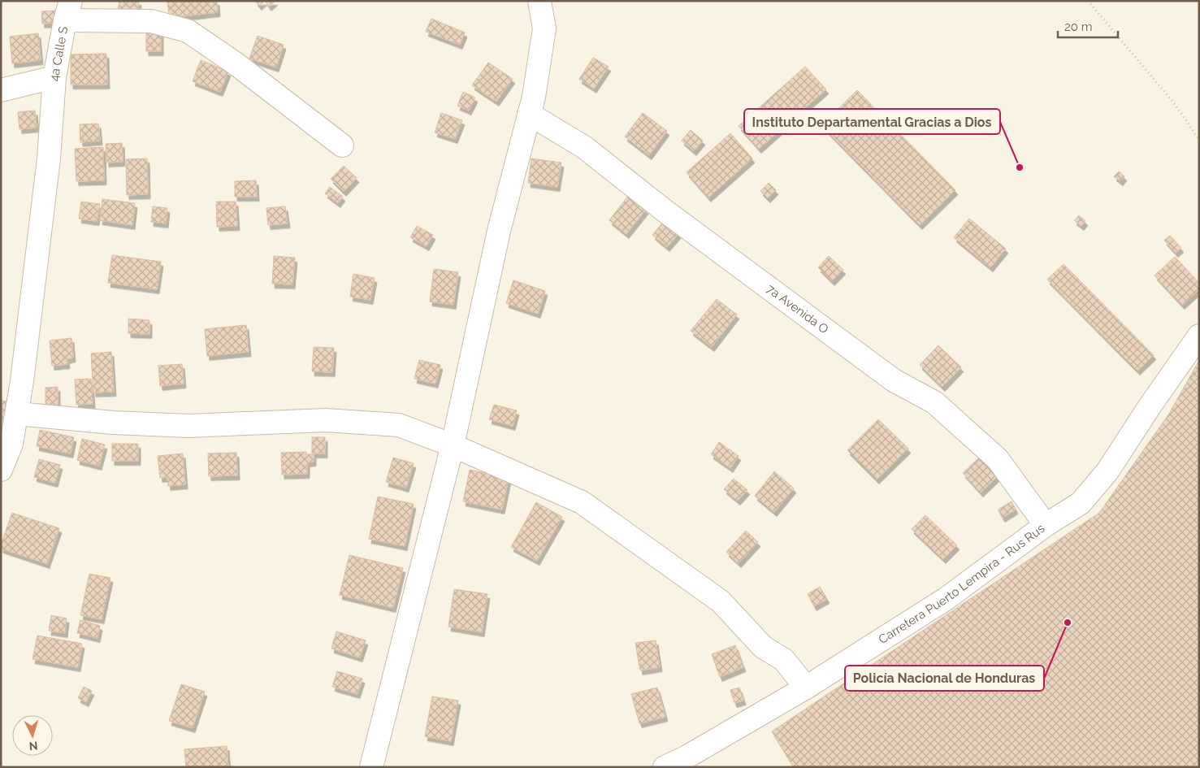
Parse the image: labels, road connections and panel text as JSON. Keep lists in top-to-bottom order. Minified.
{"streets":{"street":["4a Calle S","7a Avenida O","Carretera Puerto Lempira - Rus Rus"]},"crossings":[["7a Avenida O","Carretera Puerto Lempira - Rus Rus"]],"places":["Instituto Departamental Gracias a Dios","Policía Nacional de Honduras"],"scale_bar":"20 m","north":"bottom"}
